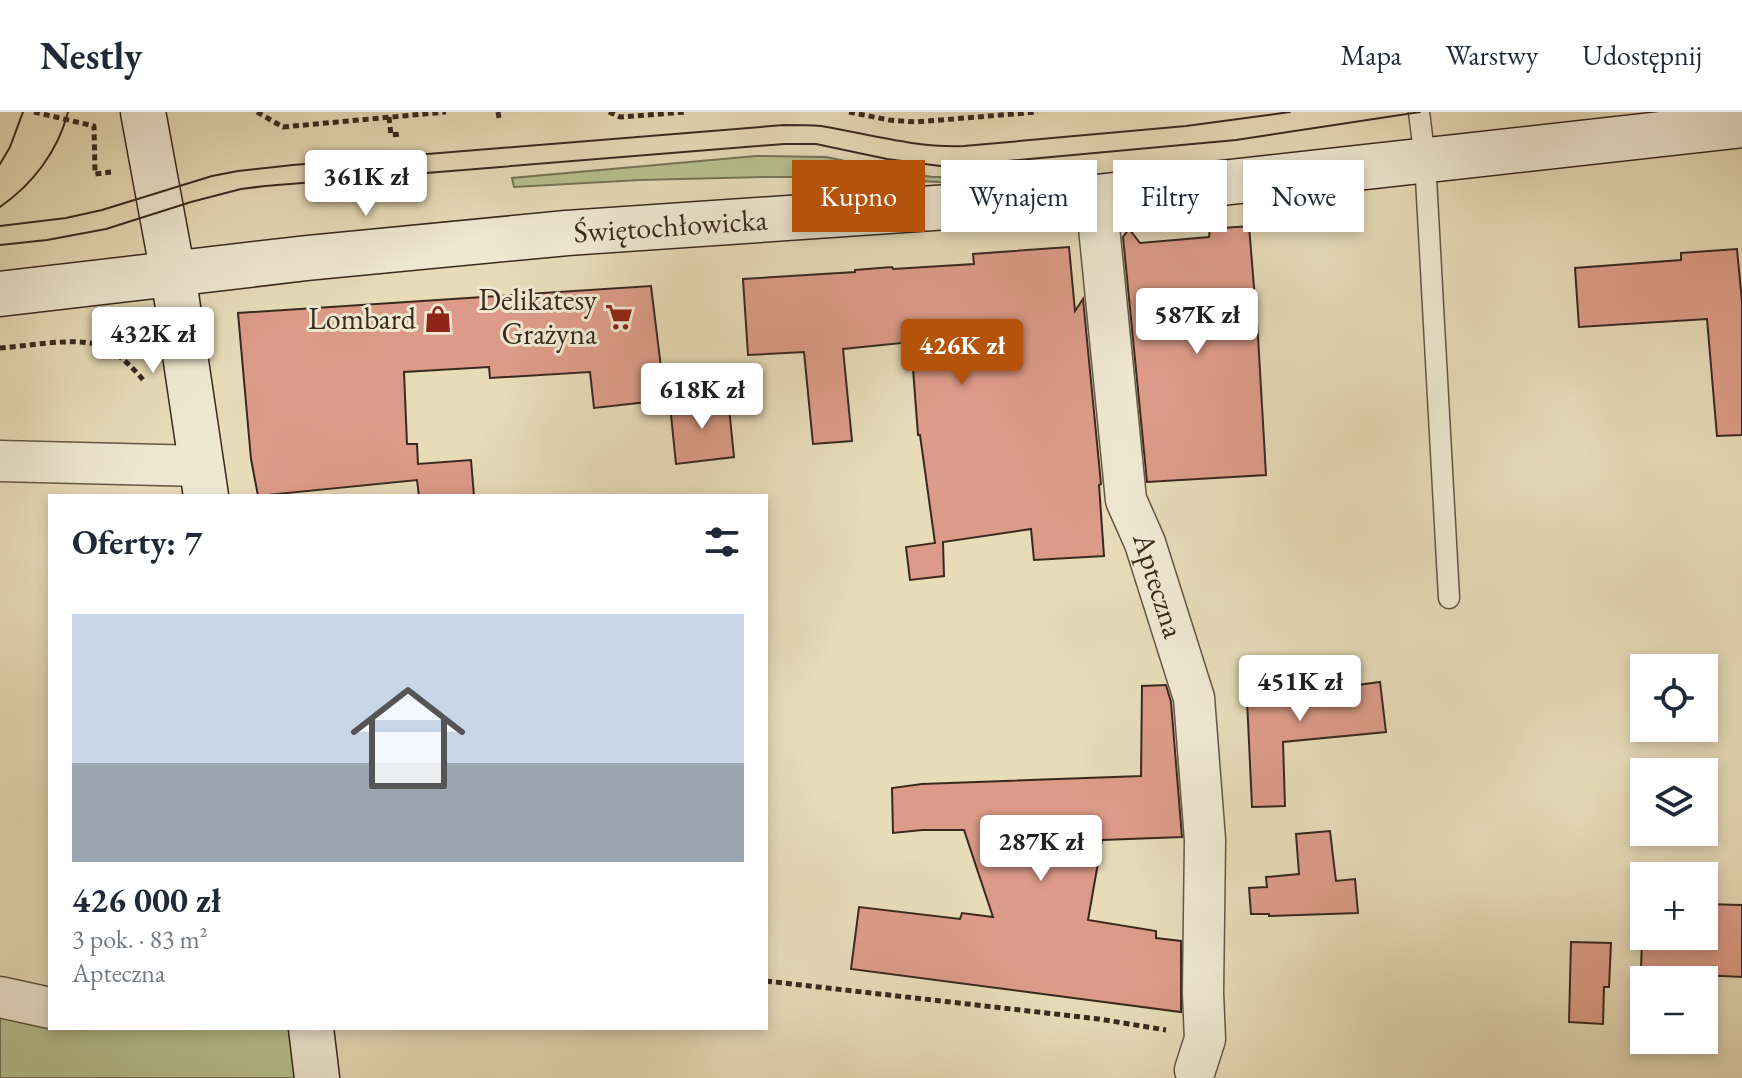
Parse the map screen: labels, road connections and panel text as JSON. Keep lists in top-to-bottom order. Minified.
{"streets":{"main road":["Świętochłowicka"],"street":["Apteczna"]},"places":{"supermarket":["Delikatesy Grażyna"],"shop":["Lombard"]},"page":{"header":"Nestly","nav":["Mapa","Warstwy","Udostępnij"],"price":["361K zł","587K zł","432K zł","426K zł","618K zł","451K zł","287K zł"],"chip":["Kupno","Wynajem","Filtry","Nowe"],"heading":"Oferty: 7","list":[{"name":"426 000 zł","note":"3 pok. · 83 m² · Apteczna"}],"map_buttons":["+","−"]}}
